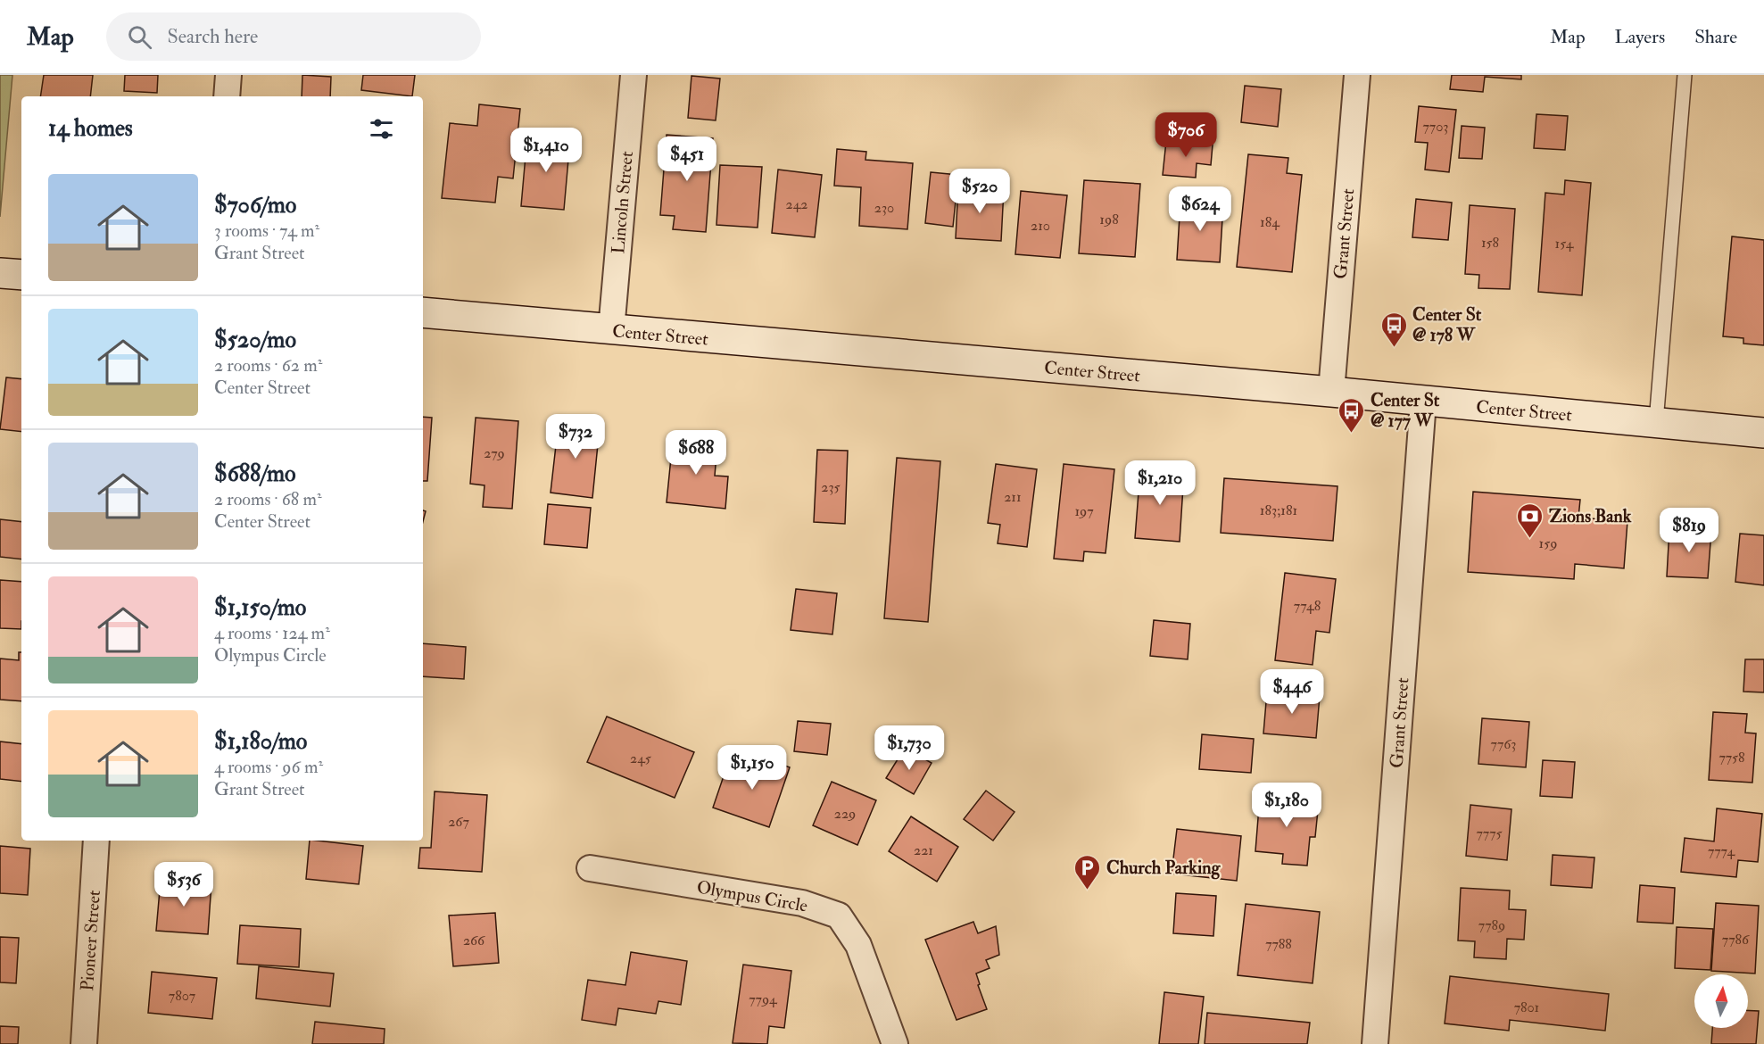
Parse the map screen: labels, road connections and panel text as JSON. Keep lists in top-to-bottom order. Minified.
{"streets":{"main road":["Center Street"],"street":["Lincoln Street","Grant Street","Olympus Circle","Pioneer Street"]},"crossings":[["Lincoln Street","Center Street"],["Grant Street","Center Street"]],"places":{"bus stop":["Center St @ 178 W","Center St @ 177 W"],"bank":["Zions Bank"],"parking":["Church Parking"]},"house_numbers":["7703","242","230","198","184","210","158","154","279","235","211","183;181","197","159","7748","7763","7758","245","229","267","7775","221","7774","7789","7786","266","7788","7807","7794","7801"],"north":"top","page":{"header":"Map","search":"Search here","nav":["Map","Layers","Share"],"heading":"14 homes","price":["$706","$1,410","$451","$520","$624","$732","$688","$1,210","$819","$446","$1,730","$1,150","$1,180","$536"],"list":[{"name":"$706/mo","note":"3 rooms · 74 m² · Grant Street"},{"name":"$520/mo","note":"2 rooms · 62 m² · Center Street"},{"name":"$688/mo","note":"2 rooms · 68 m² · Center Street"},{"name":"$1,150/mo","note":"4 rooms · 124 m² · Olympus Circle"},{"name":"$1,180/mo","note":"4 rooms · 96 m² · Grant Street"}]}}
